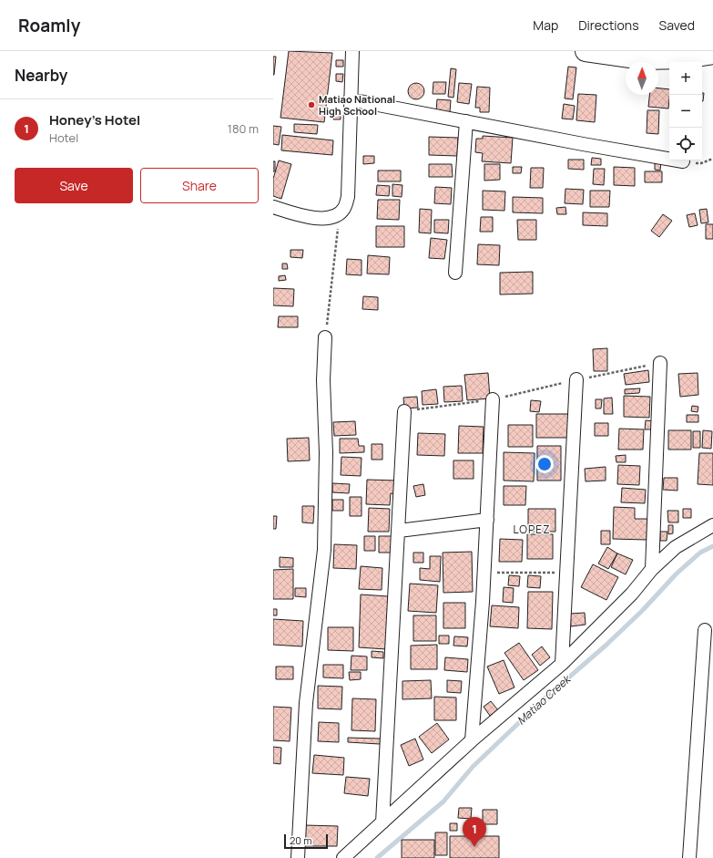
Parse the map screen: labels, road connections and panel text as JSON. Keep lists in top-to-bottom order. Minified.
{"districts":["LOPEZ"],"water":["Matiao Creek"],"places":["Matiao National High School"],"scale_bar":"20 m","north":"top","page":{"header":"Roamly","nav":["Map","Directions","Saved"],"heading":"Nearby","map_buttons":["+","−"],"list":[{"mark":"1","name":"Honey's Hotel","note":"Hotel","value":"180 m"}],"buttons":["Save","Share"],"pins":"1","scale":"20 m"}}
